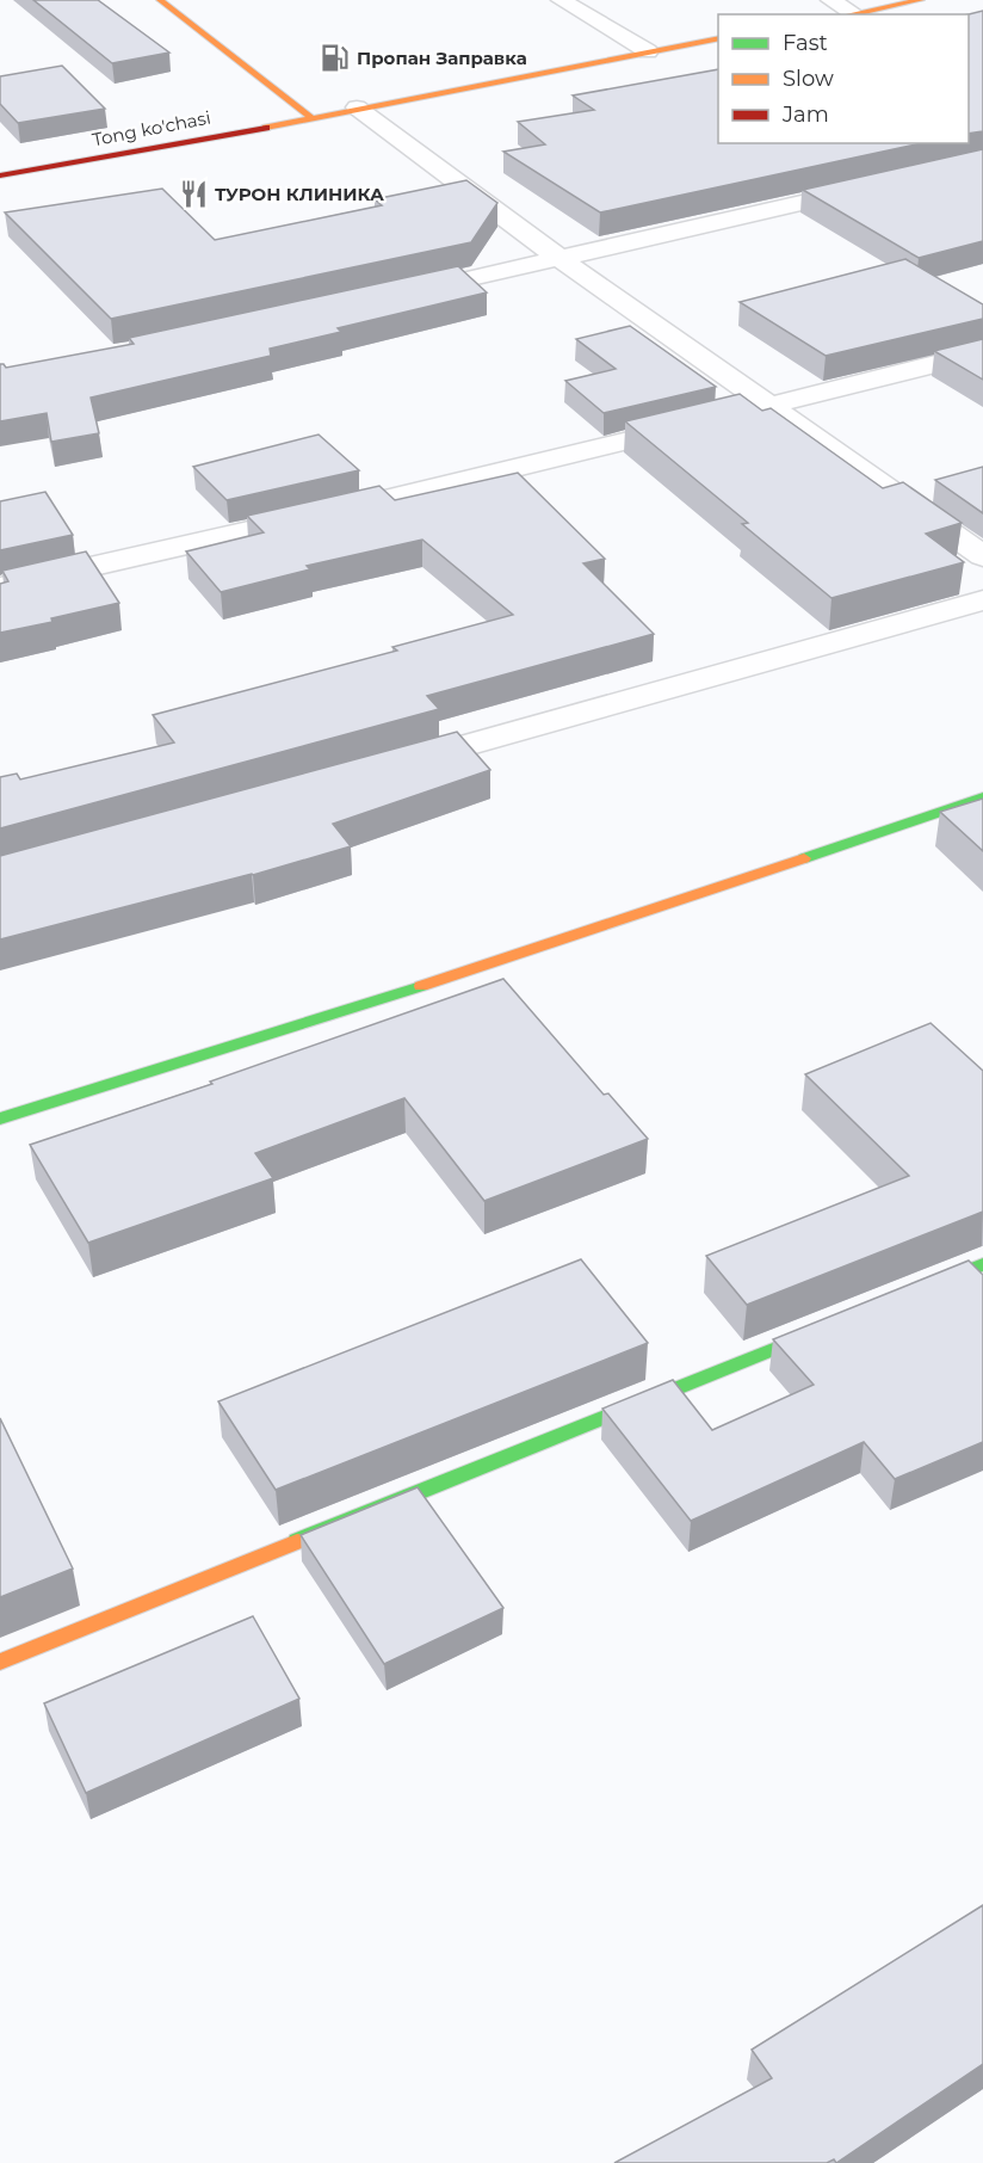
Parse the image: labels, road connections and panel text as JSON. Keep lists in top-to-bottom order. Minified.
{"streets":{"main road":["Tong ko'chasi"]},"places":{"fuel station":["Пропан Заправка"],"restaurant":["ТУРОН КЛИНИКА"]},"legend":["Fast","Slow","Jam"]}
